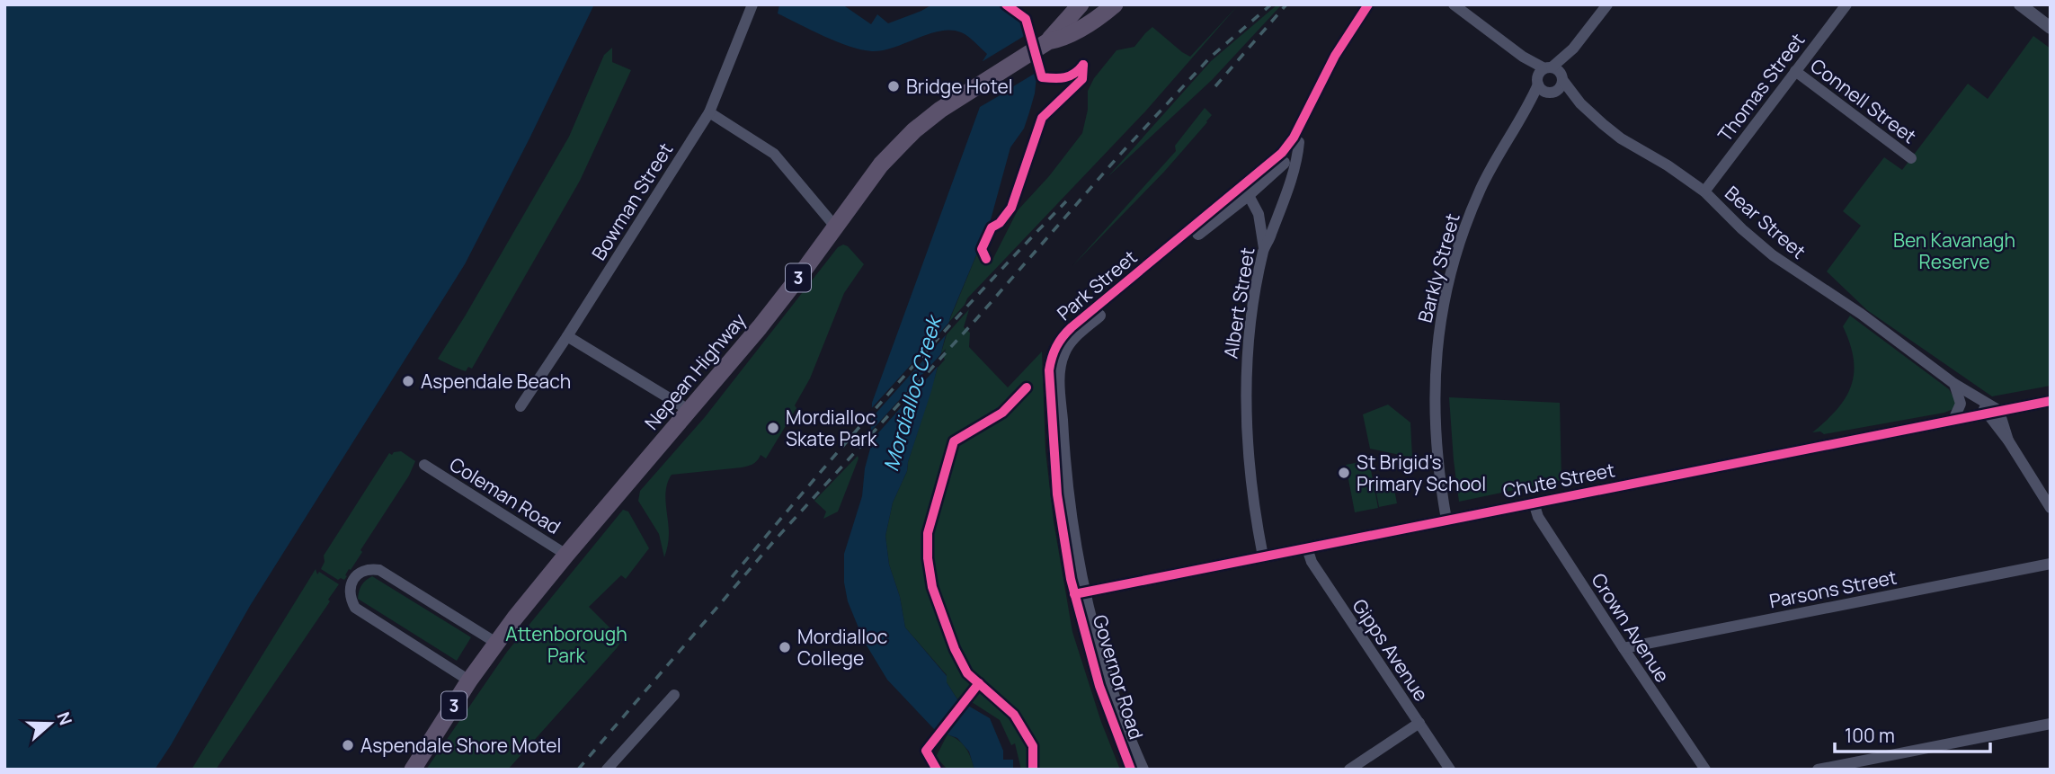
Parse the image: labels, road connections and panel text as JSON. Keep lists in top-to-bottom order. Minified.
{"streets":{"highway":["3","Nepean Highway"],"street":["Thomas Street","Connell Street","Bowman Street","Bear Street","Barkly Street","Park Street","Albert Street","Chute Street","Coleman Road","Parsons Street","Crown Avenue","Gipps Avenue","Governor Road"]},"crossings":[["Thomas Street","Connell Street"],["Thomas Street","Bear Street"],["Bear Street","Barkly Street"],["Bear Street","Chute Street"],["Barkly Street","Chute Street"],["3","Nepean Highway"],["Park Street","Albert Street"],["Park Street","Chute Street"],["Park Street","Governor Road"],["Albert Street","Chute Street"],["Nepean Highway","Coleman Road"],["Chute Street","Crown Avenue"],["Chute Street","Gipps Avenue"],["Chute Street","Governor Road"],["Parsons Street","Crown Avenue"]],"water":["Mordialloc Creek"],"parks":["Ben Kavanagh Reserve","Attenborough Park"],"places":["Bridge Hotel","Aspendale Beach","Mordialloc Skate Park","St Brigid's Primary School","Mordialloc College","Aspendale Shore Motel"],"scale_bar":"100 m","north":"right"}
